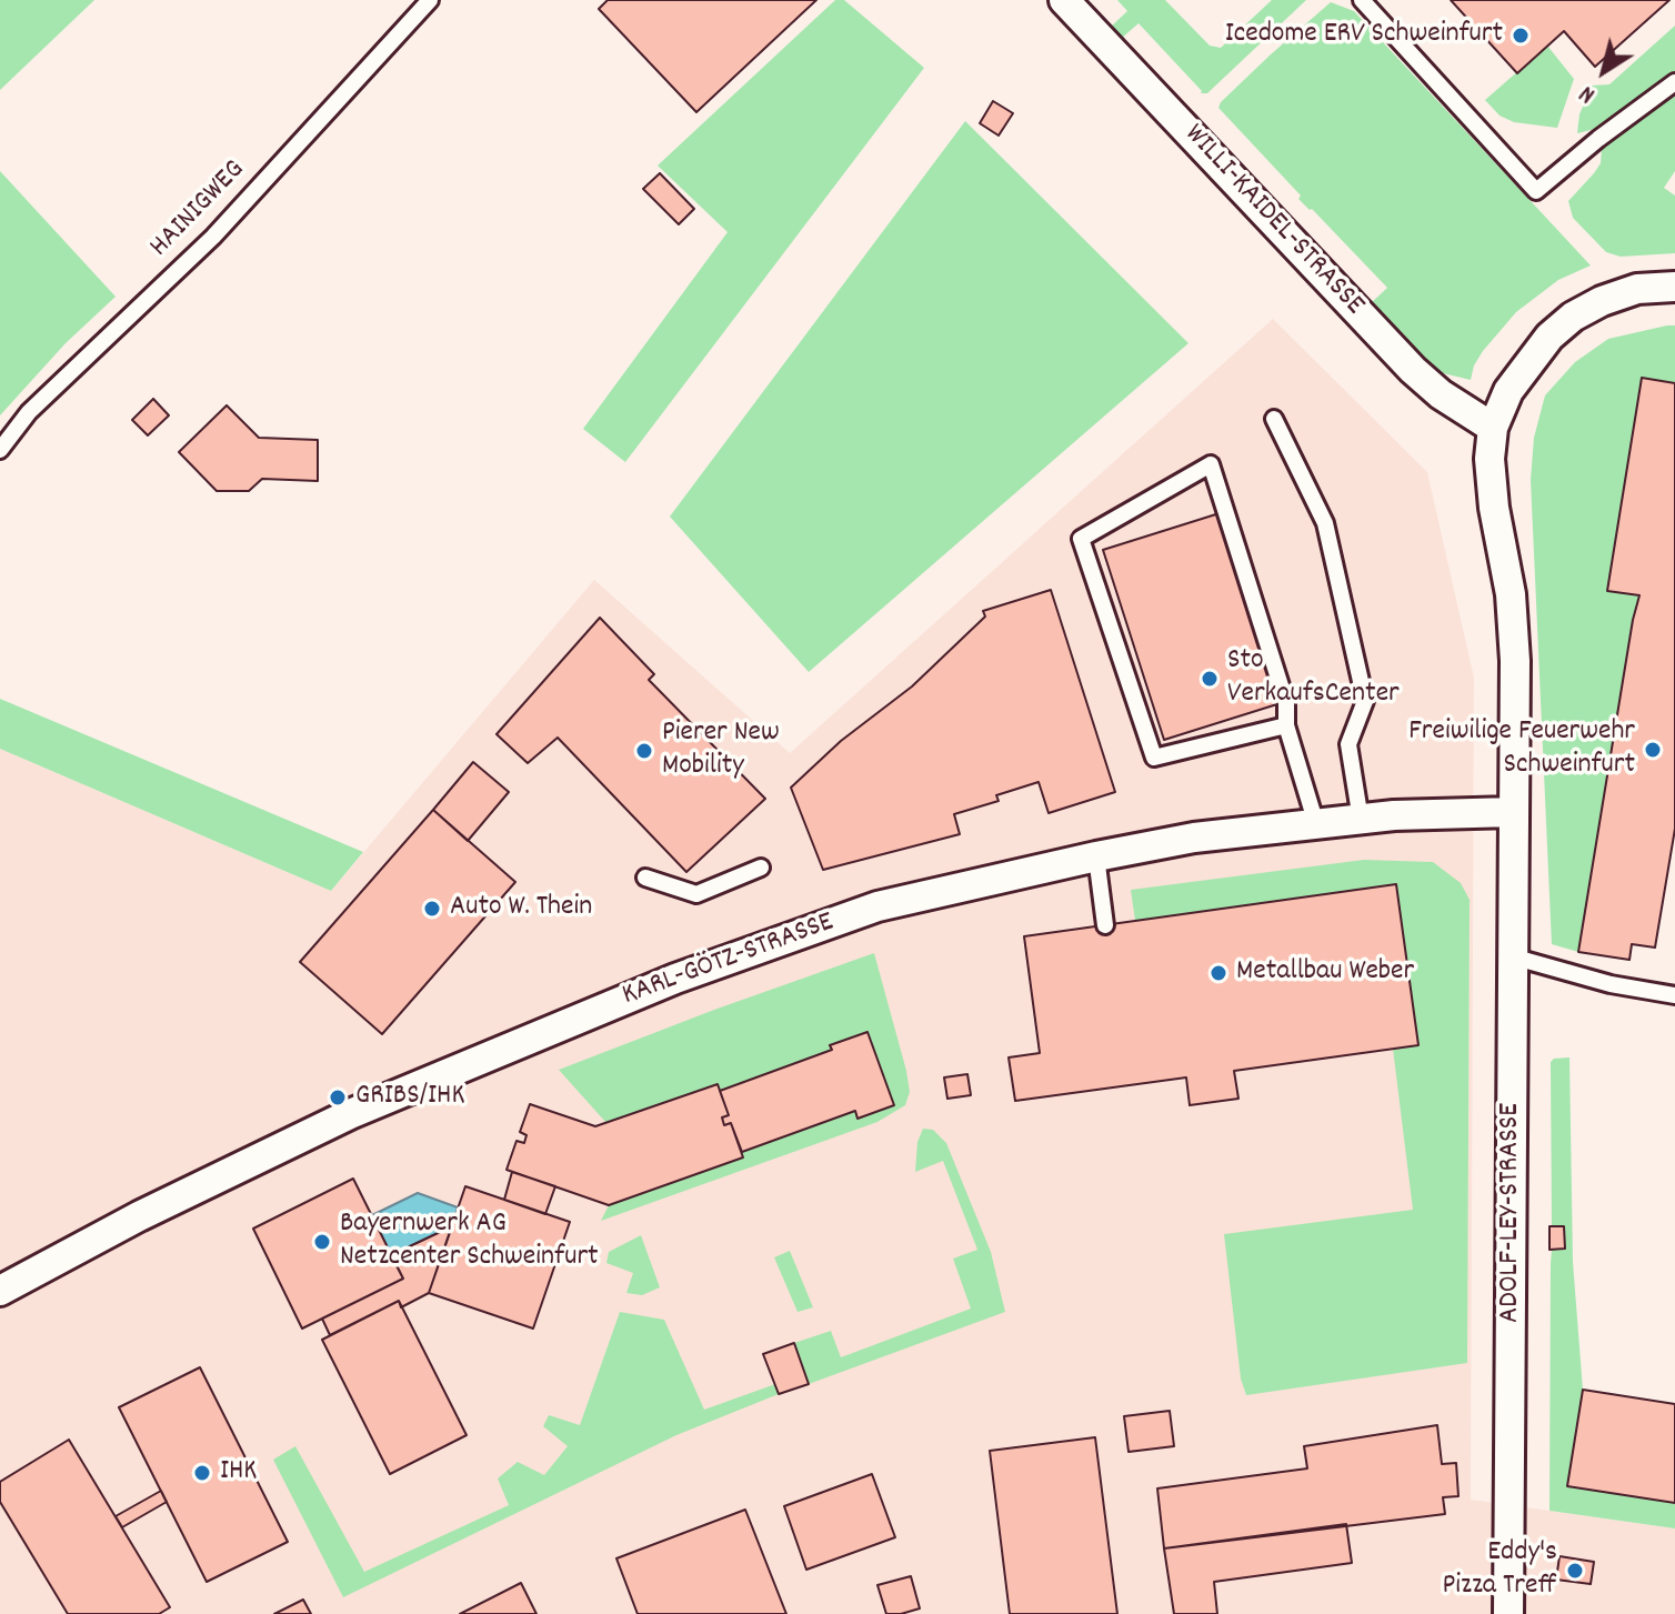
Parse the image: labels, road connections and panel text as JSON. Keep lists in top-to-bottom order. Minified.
{"streets":{"street":["WILLI-KAIDEL-STRASSE","KARL-GÖTZ-STRASSE","ADOLF-LEY-STRASSE"],"lane":["HAINIGWEG"]},"crossings":[["KARL-GÖTZ-STRASSE","ADOLF-LEY-STRASSE"]],"places":["Icedome ERV Schweinfurt","Sto VerkaufsCenter","Freiwilige Feuerwehr Schweinfurt","Pierer New Mobility","Auto W. Thein","Metallbau Weber","GRIBS/IHK","Bayernwerk AG Netzcenter Schweinfurt","IHK","Eddy's Pizza Treff"],"north":"bottom left"}
